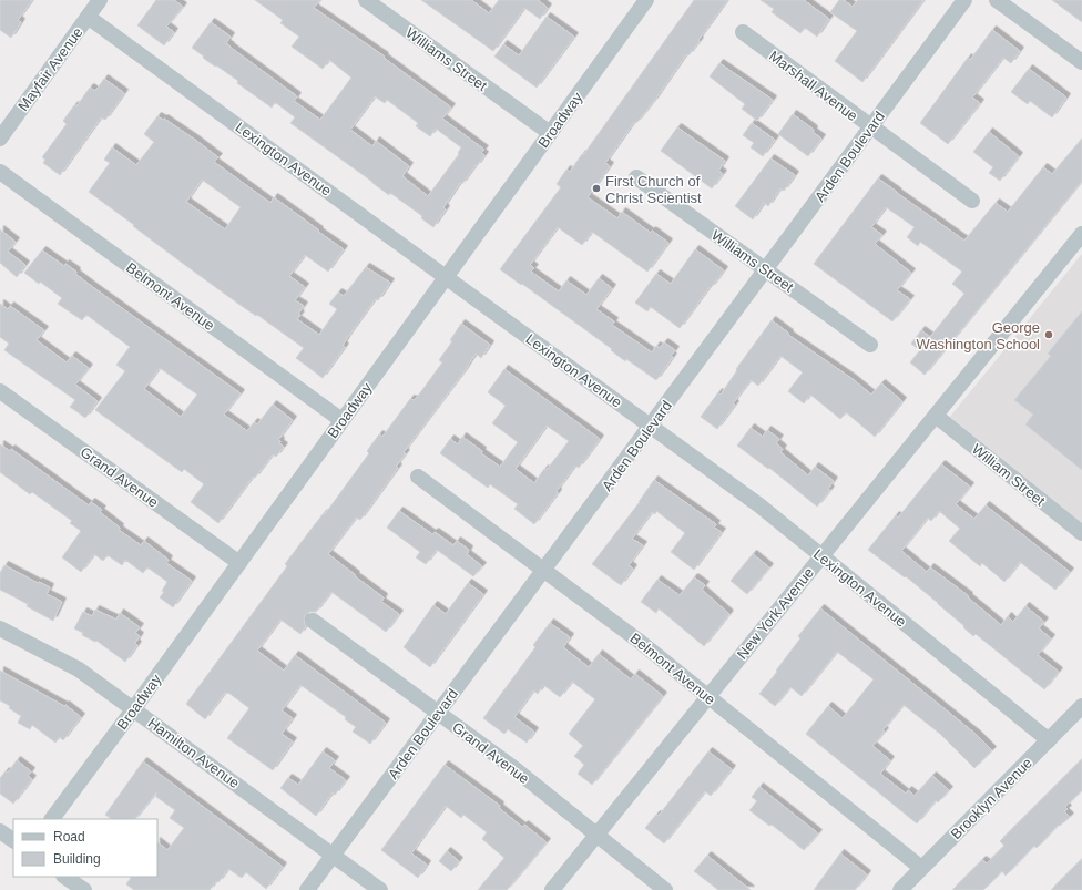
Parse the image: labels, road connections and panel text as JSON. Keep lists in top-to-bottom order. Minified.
{"streets":{"street":["Williams Street","Mayfair Avenue","Marshall Avenue","Broadway","Arden Boulevard","Lexington Avenue","Belmont Avenue","William Street","Grand Avenue","New York Avenue","Hamilton Avenue","Brooklyn Avenue"]},"crossings":[["Williams Street","Broadway"],["Williams Street","Arden Boulevard"],["Mayfair Avenue","Lexington Avenue"],["Marshall Avenue","Arden Boulevard"],["Broadway","Lexington Avenue"],["Broadway","Belmont Avenue"],["Broadway","Grand Avenue"],["Broadway","Hamilton Avenue"],["Arden Boulevard","Lexington Avenue"],["Arden Boulevard","Belmont Avenue"],["Arden Boulevard","Grand Avenue"],["Arden Boulevard","Hamilton Avenue"],["Lexington Avenue","New York Avenue"],["Lexington Avenue","Brooklyn Avenue"],["Belmont Avenue","New York Avenue"],["Belmont Avenue","Brooklyn Avenue"],["William Street","New York Avenue"],["Grand Avenue","New York Avenue"]],"places":["First Church of Christ Scientist","George Washington School"],"legend":["Road","Building"]}
